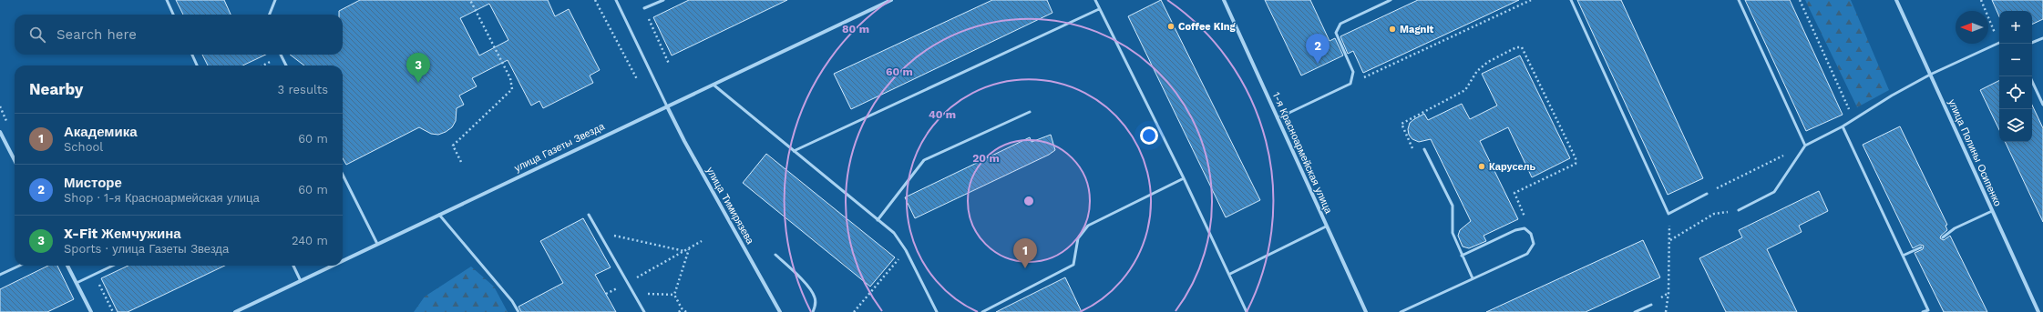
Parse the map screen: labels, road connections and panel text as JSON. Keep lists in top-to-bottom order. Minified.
{"streets":{"street":["улица Газеты Звезда","1-я Красноармейская улица","улица Полины Осипенко","улица Тимирязева"]},"crossings":[["улица Газеты Звезда","улица Тимирязева"]],"places":["Coffee King","Magnit","Карусель"],"north":"left","page":{"map_buttons":["+","−"],"search":"Search here","pins":["2","3","1"],"heading":["Nearby","3 results"],"list":[{"mark":"1","name":"Академика","note":"School","value":"60 m"},{"mark":"2","name":"Мисторе","note":"Shop · 1-я Красноармейская улица","value":"60 m"},{"mark":"3","name":"X-Fit Жемчужина","note":"Sports · улица Газеты Звезда","value":"240 m"}]},"rings":["80 m","60 m","40 m","20 m"]}
